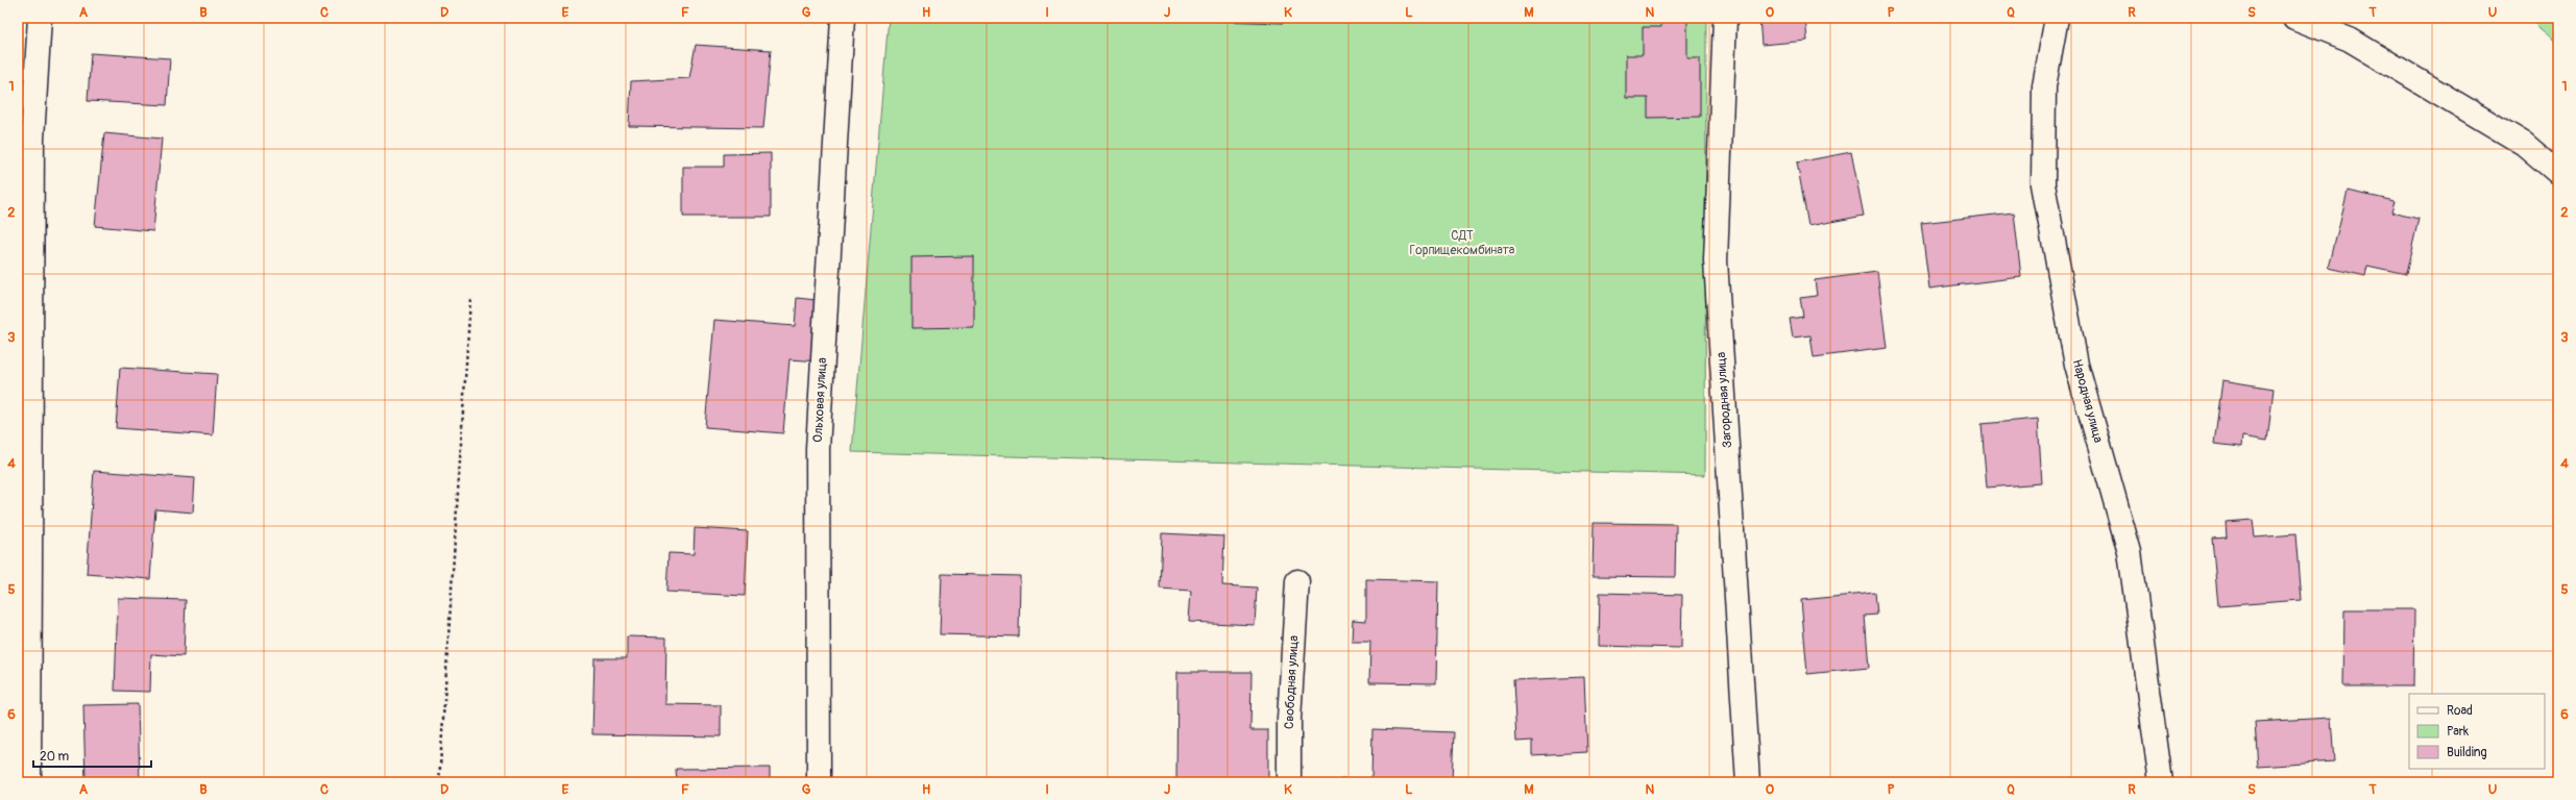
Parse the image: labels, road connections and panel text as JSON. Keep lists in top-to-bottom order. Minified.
{"streets":{"street":["Ольховая улица","Загородная улица","Народная улица","Свободная улица"]},"parks":["СДТ Горпищекомбината"],"legend":["Road","Park","Building"],"scale_bar":"20 m","grid":{"columns":["A","B","C","D","E","F","G","H","I","J","K","L","M","N","O","P","Q","R","S","T","U"],"rows":["1","2","3","4","5","6"]}}
